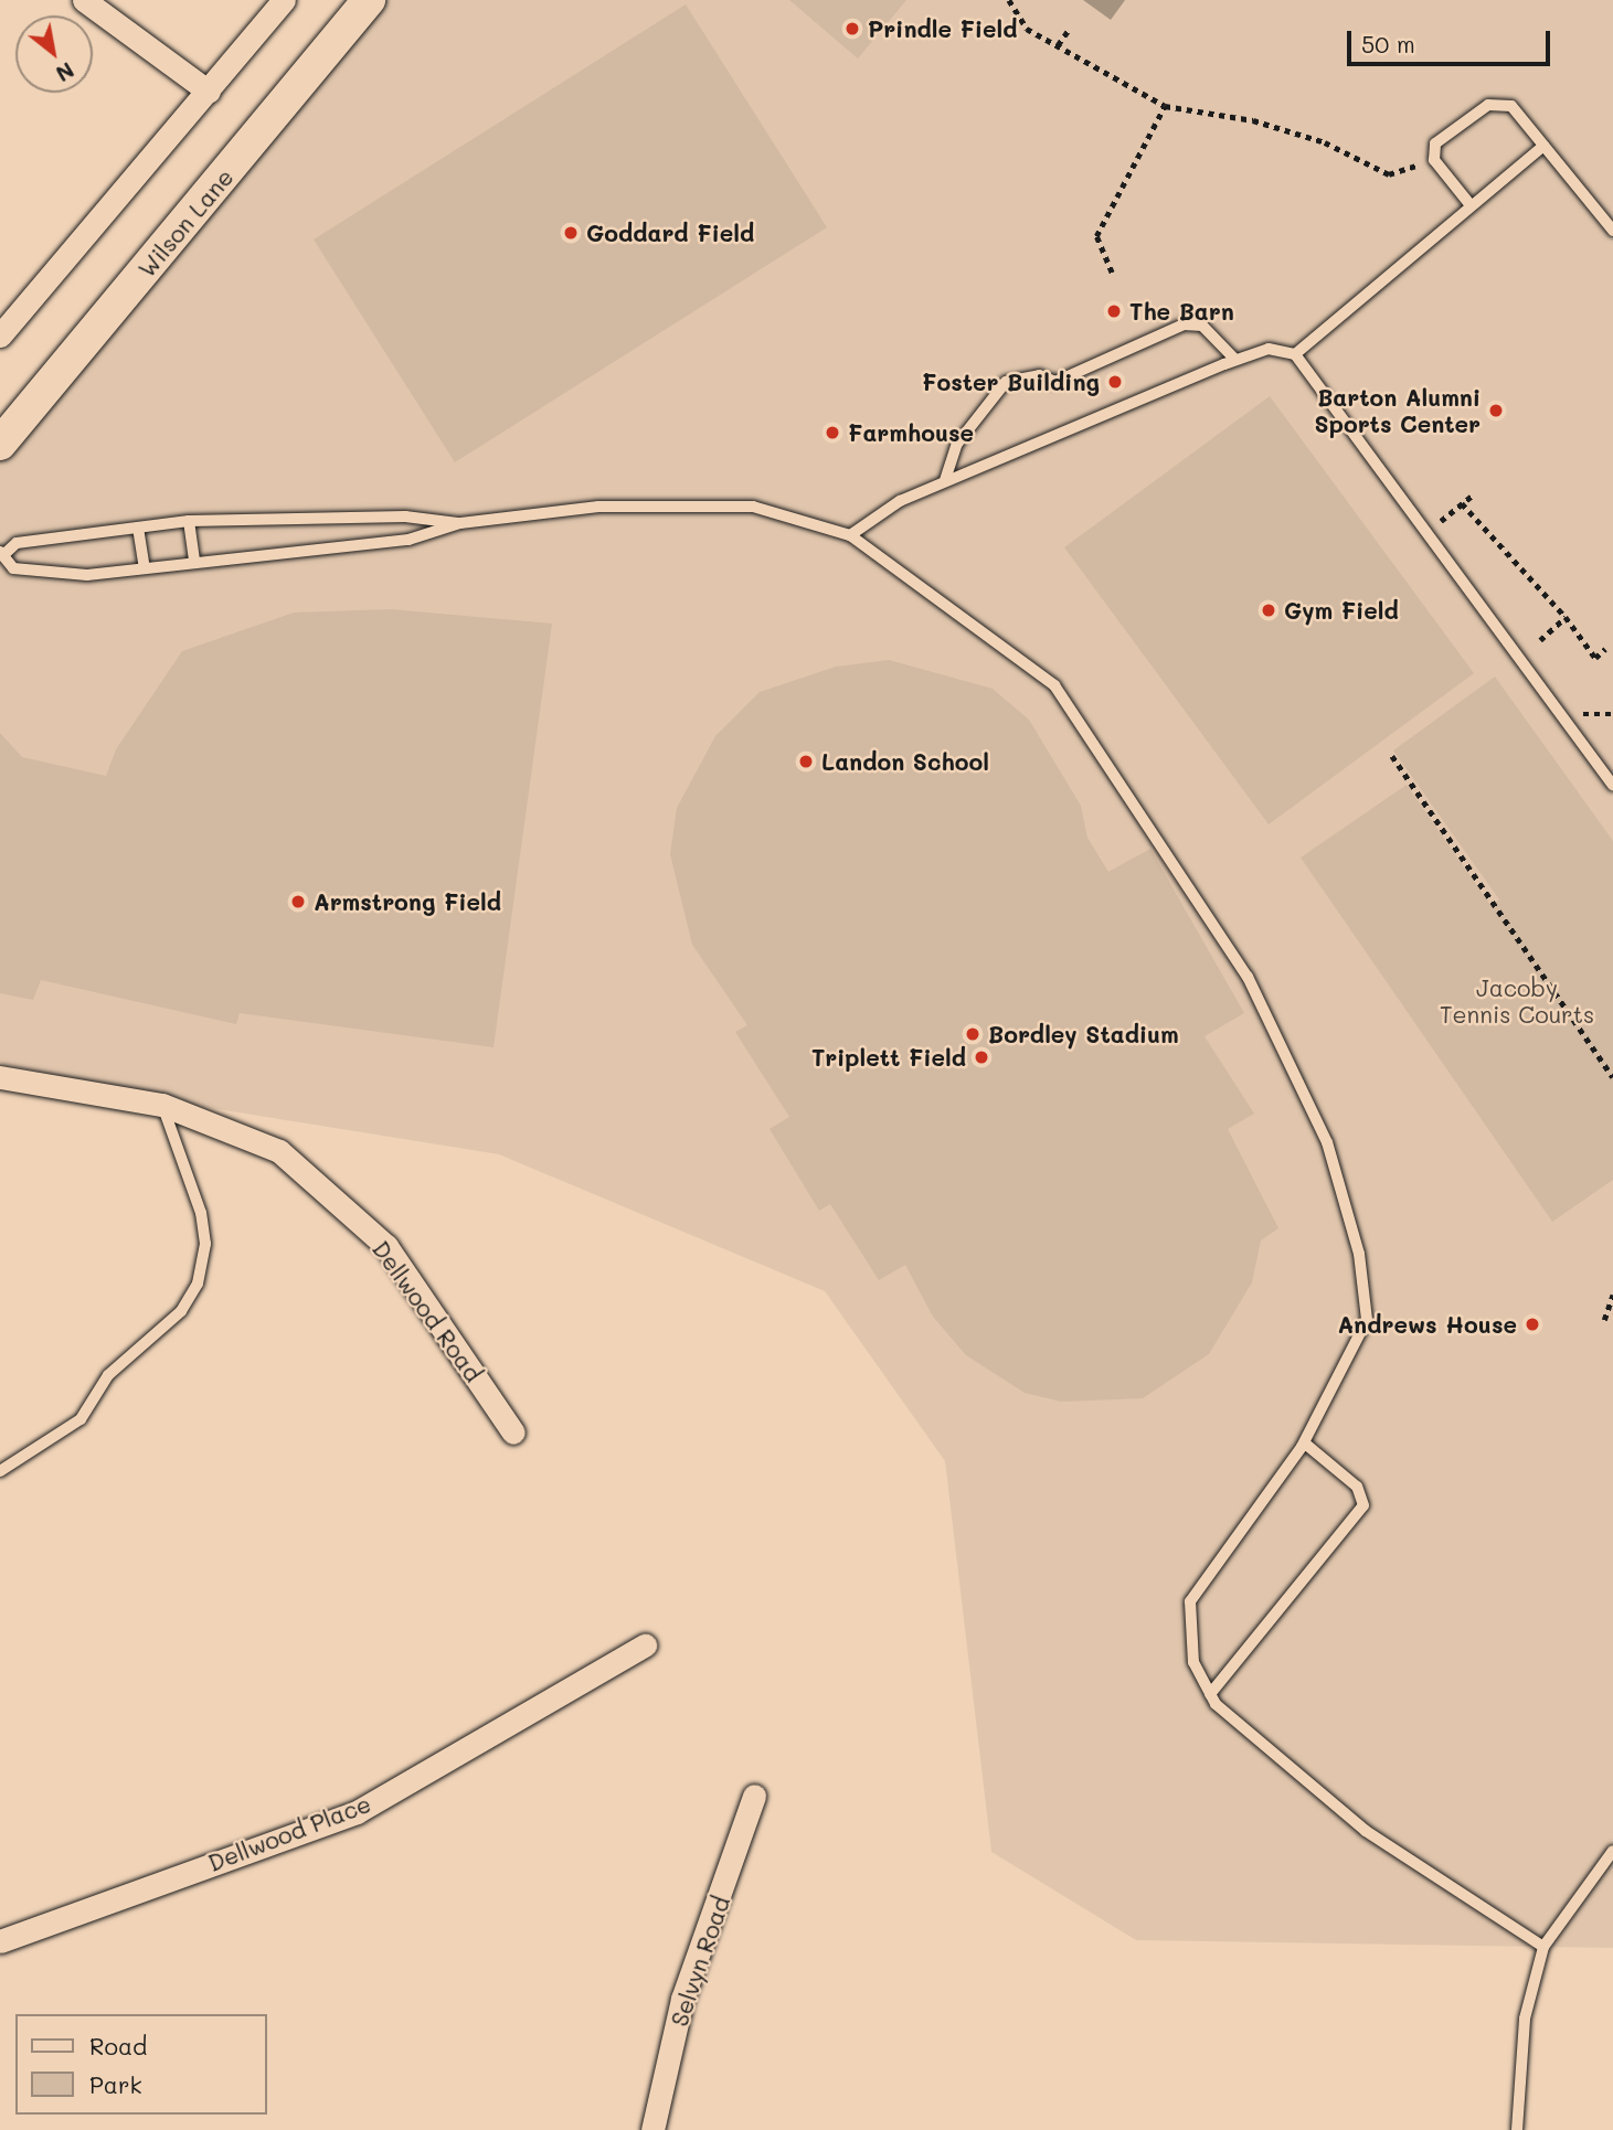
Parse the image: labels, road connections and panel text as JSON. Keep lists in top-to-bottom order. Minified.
{"streets":{"main road":["Wilson Lane"],"street":["Dellwood Road","Dellwood Place","Selvyn Road"]},"parks":["Jacoby Tennis Courts"],"places":["Prindle Field","Goddard Field","The Barn","Foster Building","Barton Alumni Sports Center","Farmhouse","Gym Field","Landon School","Armstrong Field","Bordley Stadium","Triplett Field","Andrews House"],"legend":["Road","Park"],"scale_bar":"50 m","north":"bottom right"}
